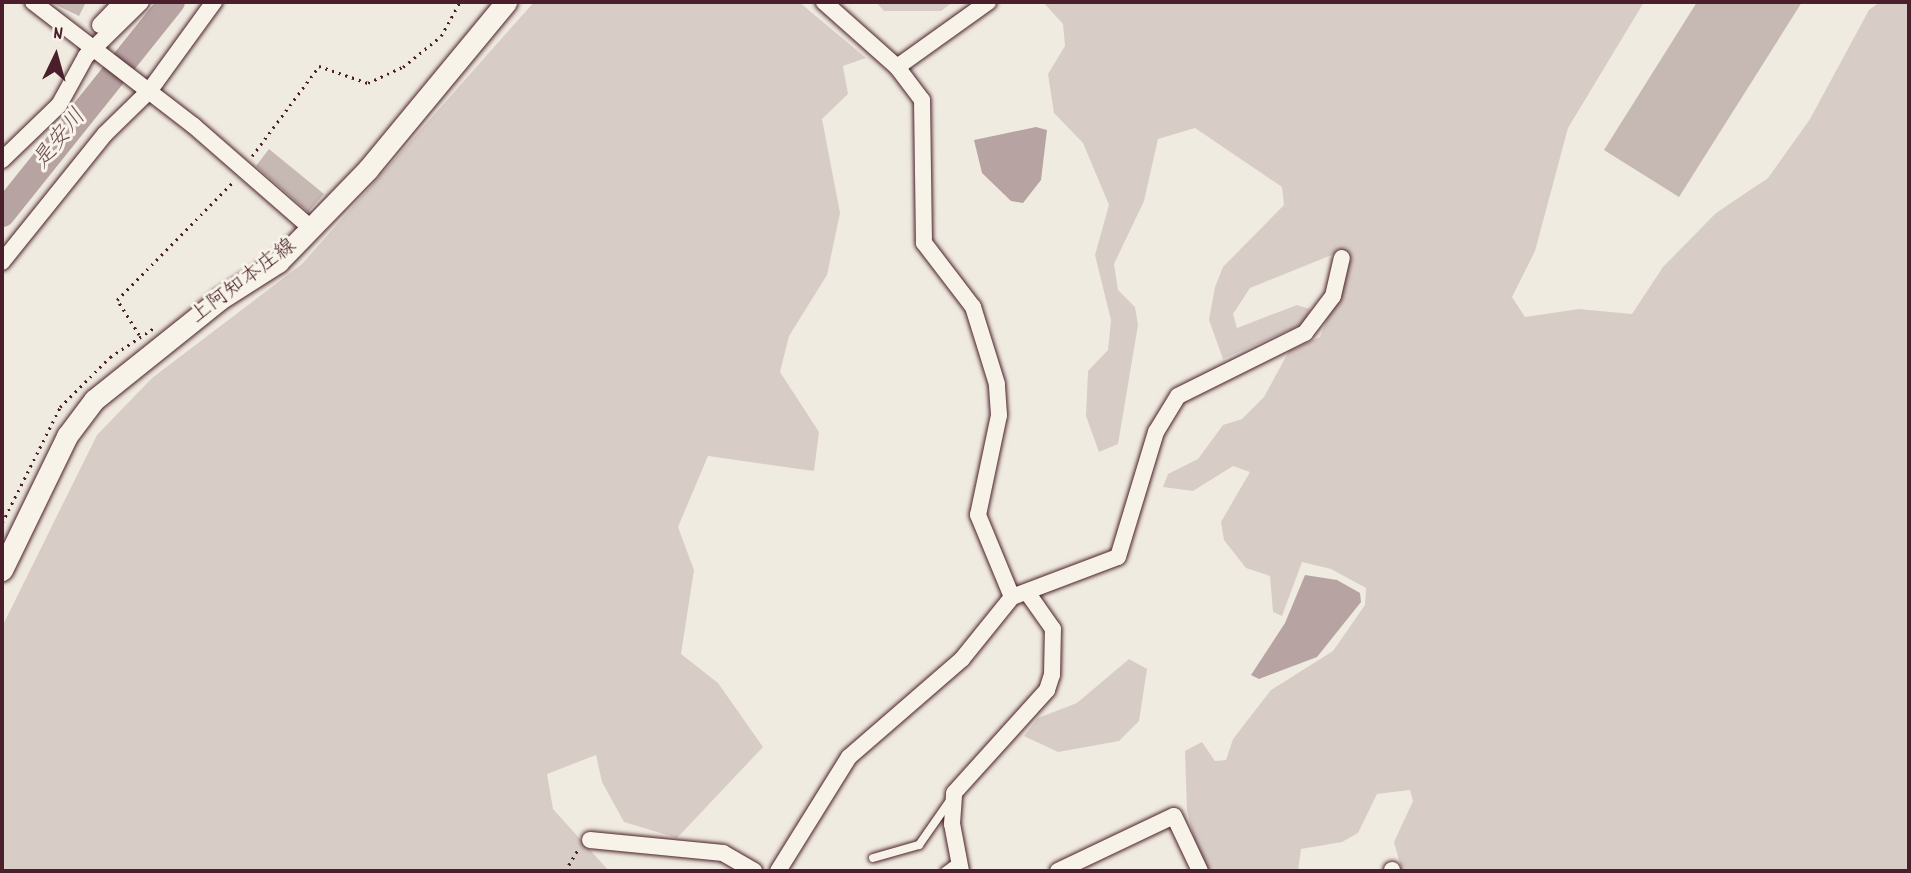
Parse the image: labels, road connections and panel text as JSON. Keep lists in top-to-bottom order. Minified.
{"streets":{"main road":["上阿知本庄線"]},"water":["是安川"],"north":"top"}
